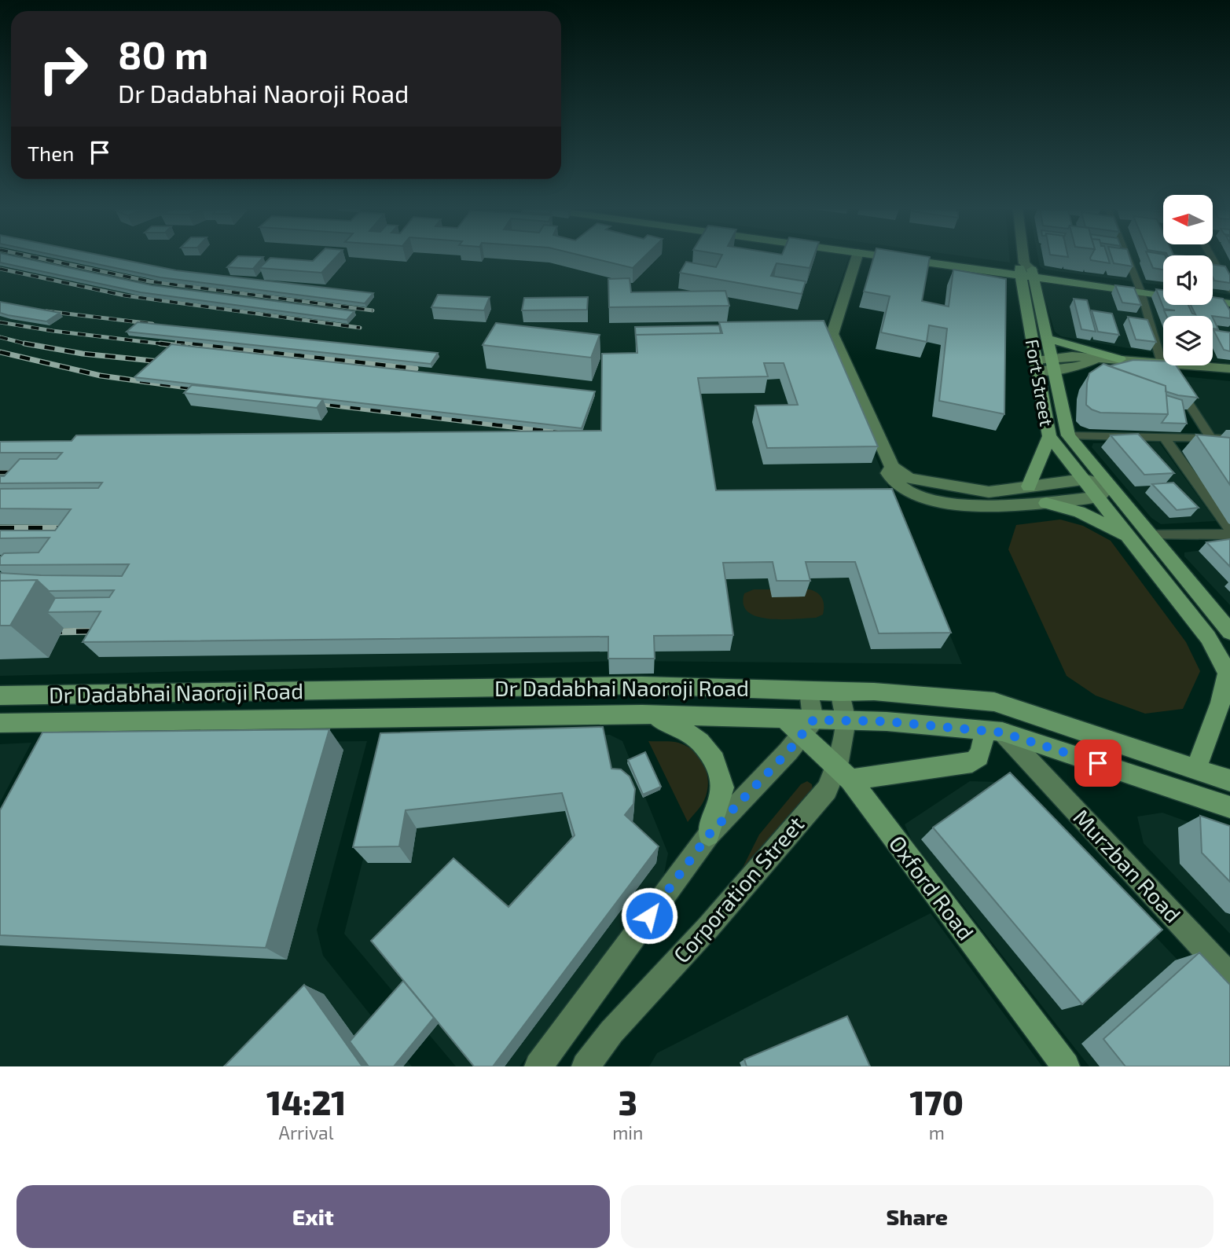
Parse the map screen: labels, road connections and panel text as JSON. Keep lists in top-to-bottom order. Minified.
{"streets":{"main road":["Fort Street","Dr Dadabhai Naoroji Road","Murzban Road","Oxford Road","Corporation Street"]},"crossings":[["Fort Street","Dr Dadabhai Naoroji Road"],["Dr Dadabhai Naoroji Road","Murzban Road"],["Dr Dadabhai Naoroji Road","Oxford Road"],["Dr Dadabhai Naoroji Road","Corporation Street"],["Oxford Road","Corporation Street"]],"north":"left","page":{"turn":["80 m","Dr Dadabhai Naoroji Road"],"then":"Then","eta":["14:21","Arrival","3","min","170","m"],"buttons":["Exit","Share"]}}
